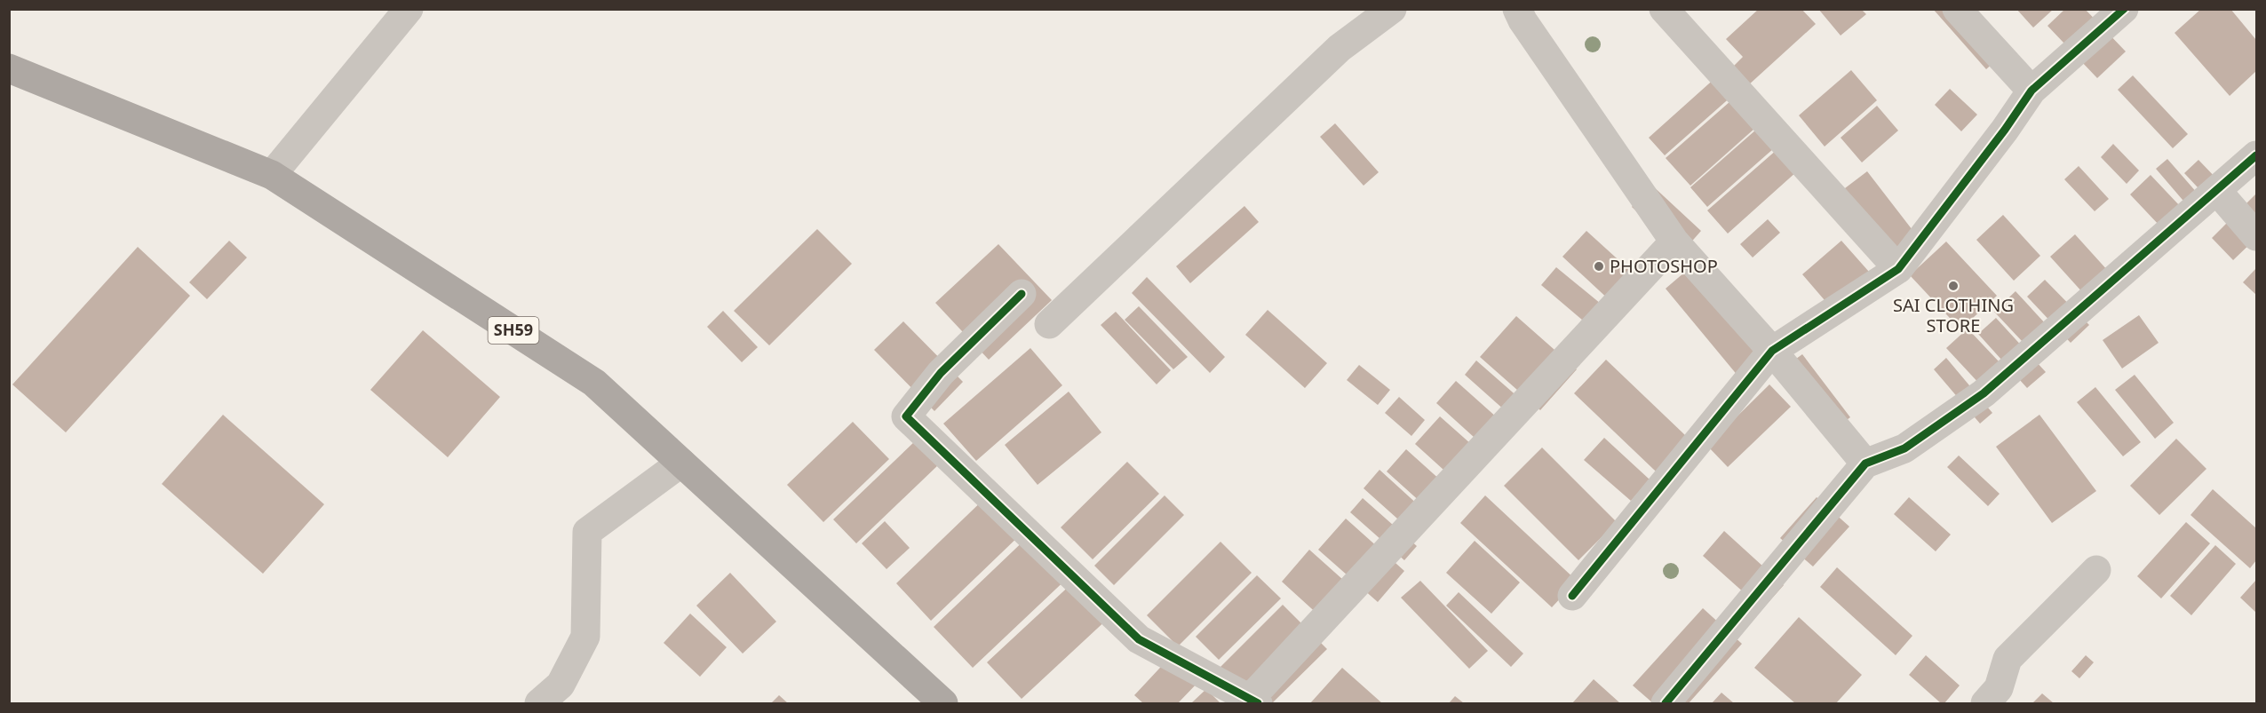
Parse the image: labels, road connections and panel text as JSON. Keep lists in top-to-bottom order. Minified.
{"streets":{"main road":["SH59"]},"places":["PHOTOSHOP","SAI CLOTHING STORE"]}
